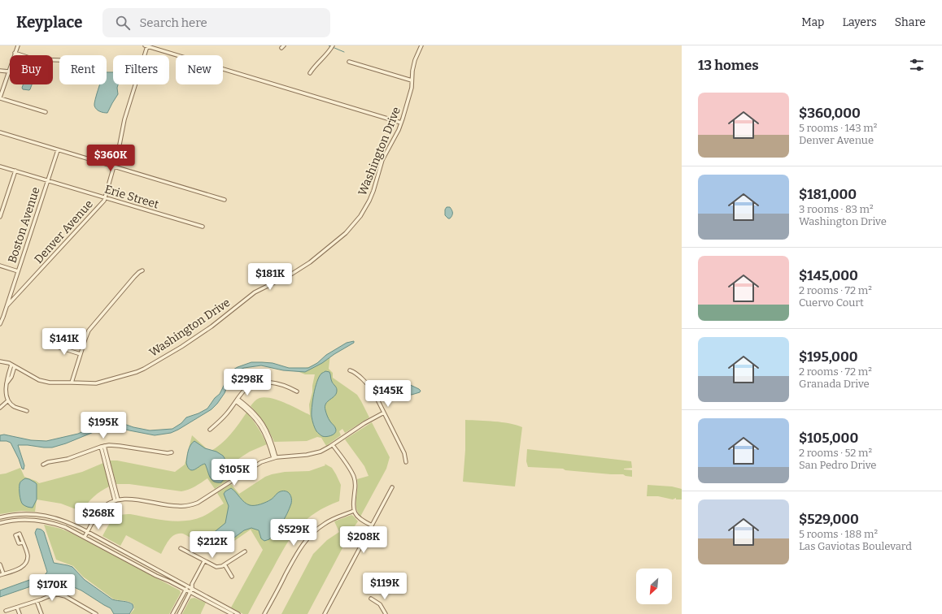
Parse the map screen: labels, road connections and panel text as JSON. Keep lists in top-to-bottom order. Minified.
{"streets":{"street":["Washington Drive","Erie Street","Boston Avenue","Denver Avenue"]},"crossings":[["Erie Street","Boston Avenue"],["Erie Street","Denver Avenue"],["Boston Avenue","Denver Avenue"]],"north":"bottom left","page":{"header":"Keyplace","search":"Search here","nav":["Map","Layers","Share"],"heading":"13 homes","chip":["Buy","Rent","Filters","New"],"list":[{"name":"$360,000","note":"5 rooms · 143 m² · Denver Avenue"},{"name":"$181,000","note":"3 rooms · 83 m² · Washington Drive"},{"name":"$145,000","note":"2 rooms · 72 m² · Cuervo Court"},{"name":"$195,000","note":"2 rooms · 72 m² · Granada Drive"},{"name":"$105,000","note":"2 rooms · 52 m² · San Pedro Drive"},{"name":"$529,000","note":"5 rooms · 188 m² · Las Gaviotas Boulevard"}],"price":["$360K","$181K","$141K","$298K","$145K","$195K","$105K","$268K","$529K","$208K","$212K","$119K","$170K"]}}
